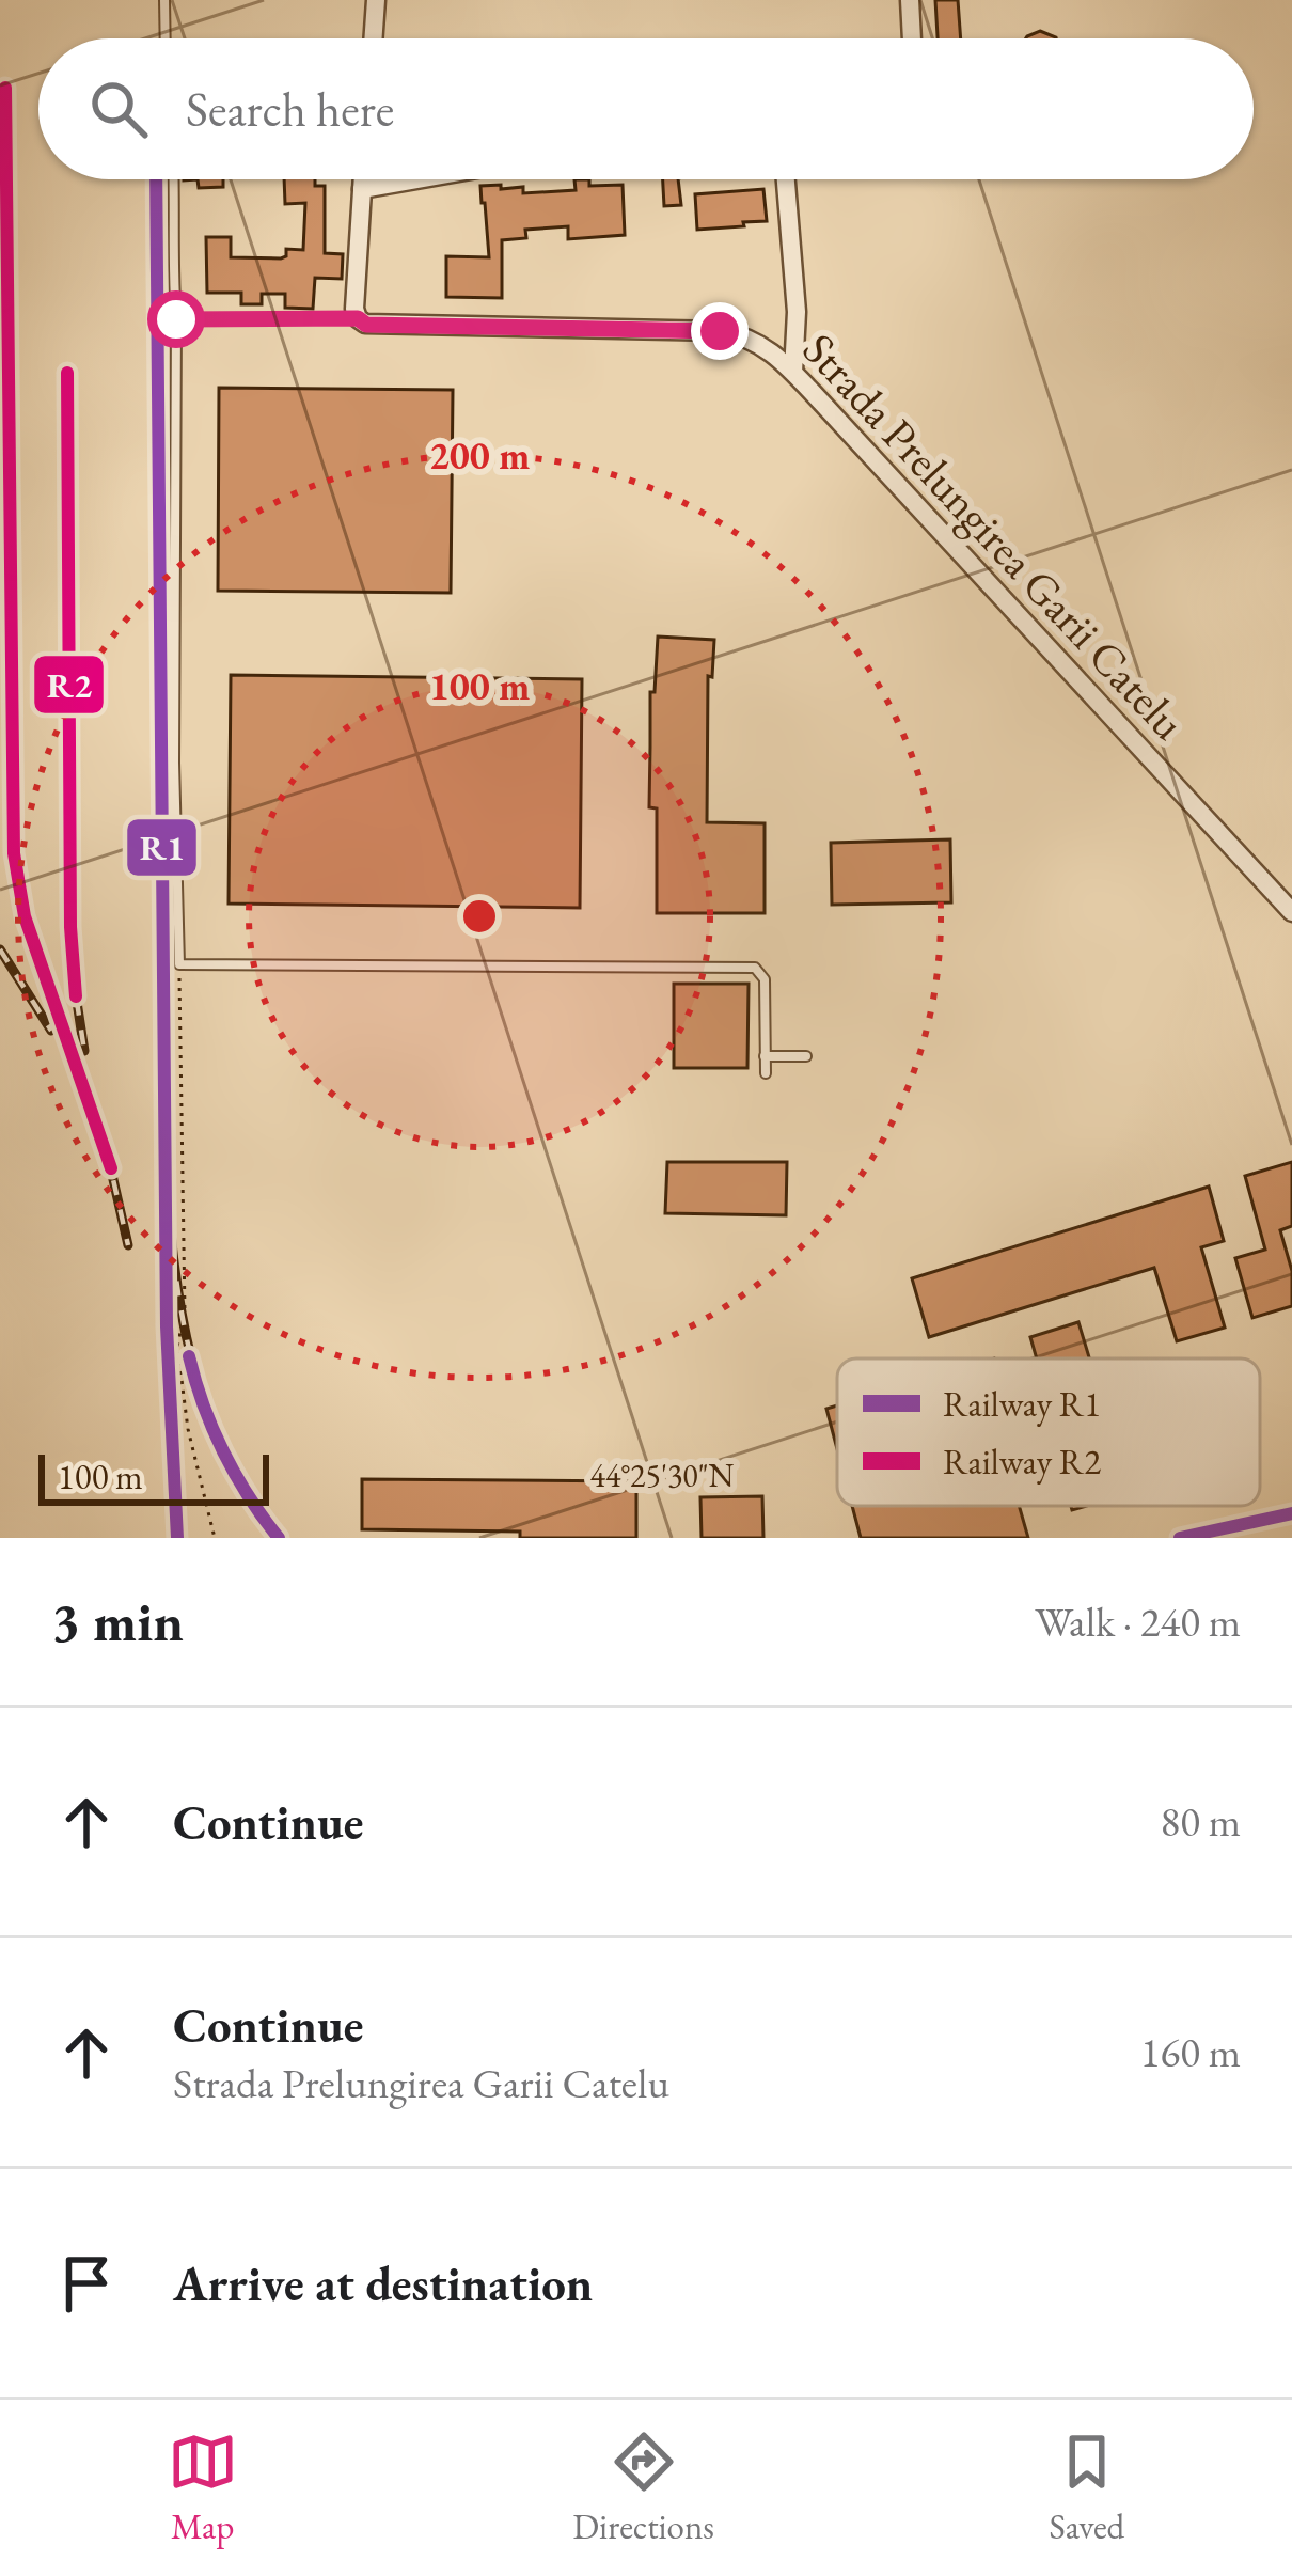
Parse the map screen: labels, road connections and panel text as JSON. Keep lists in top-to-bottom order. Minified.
{"streets":{"street":["Strada Prelungirea Garii Catelu"]},"lines":["rail line R2","rail line R1"],"legend":["Railway R1","Railway R2"],"scale_bar":"100 m","page":{"search":"Search here","scale":"100 m","heading":["3 min","Walk · 240 m"],"list":[["Continue","80 m"],["Continue","Strada Prelungirea Garii Catelu","160 m"],"Arrive at destination"],"nav":["Map","Directions","Saved"]},"coordinates":["44°25'30\"N"],"rings":["200 m","100 m"]}
